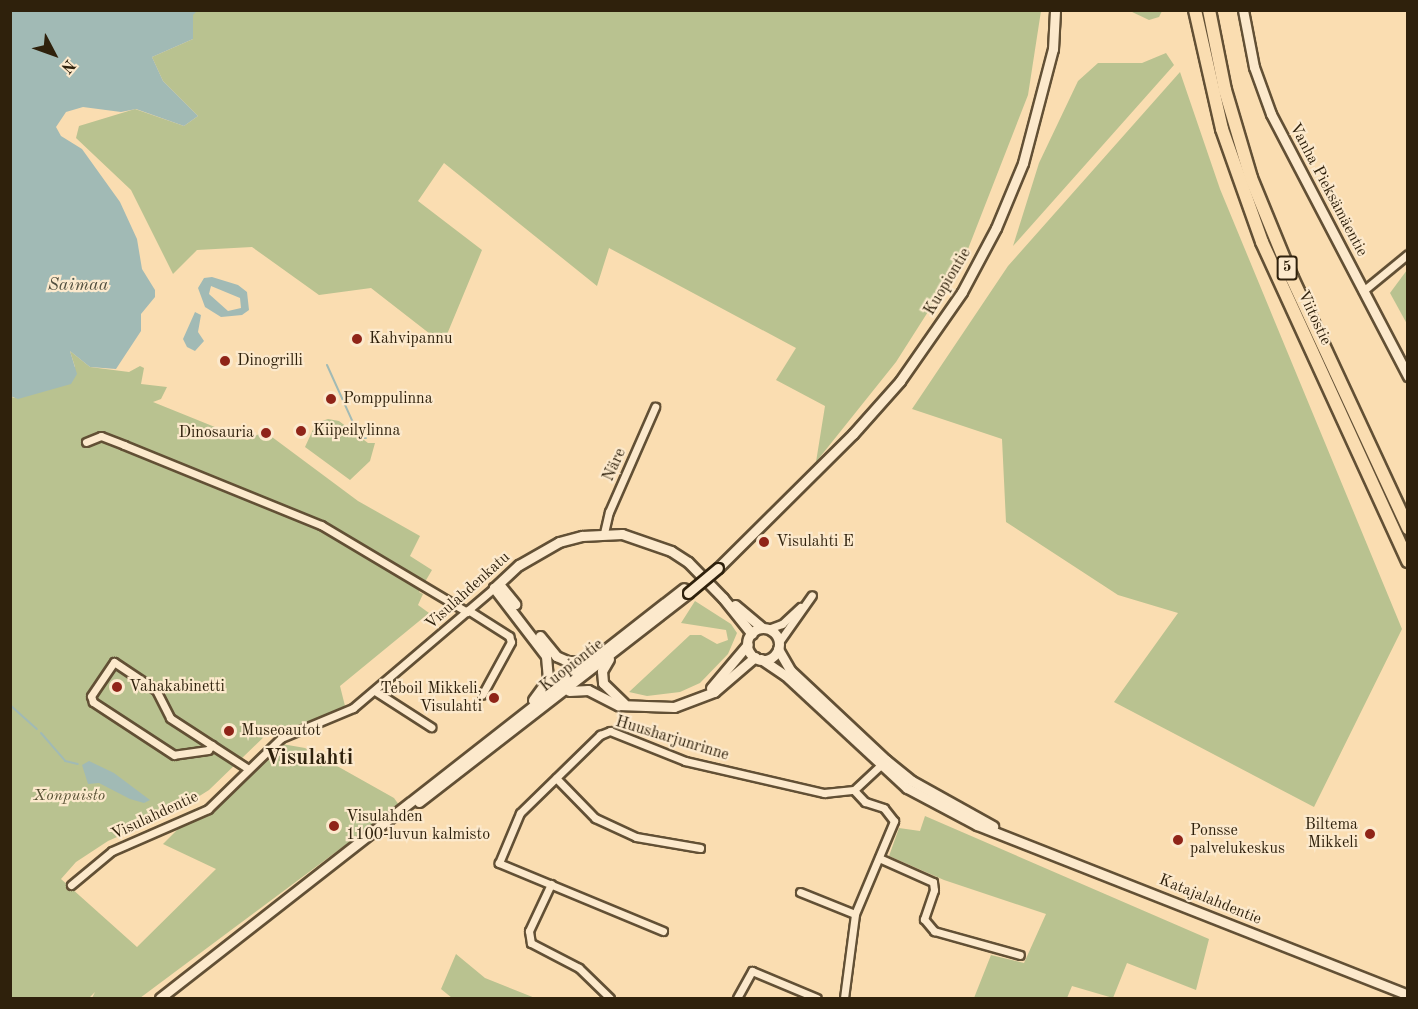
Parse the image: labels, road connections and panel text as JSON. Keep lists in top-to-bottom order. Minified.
{"streets":{"highway":["5","Viitostie"],"street":["Vanha Pieksämäentie","Kuopiontie","Näre","Visulahdenkatu","Huusharjunrinne","Visulahdentie","Katajalahdentie"]},"crossings":[["Näre","Visulahdenkatu"],["Visulahdenkatu","Visulahdentie"],["Visulahdenkatu","Katajalahdentie"]],"districts":["Visulahti"],"water":["Saimaa"],"parks":["Xonpuisto"],"places":["Kahvipannu","Dinogrilli","Pomppulinna","Kiipeilylinna","Dinosauria","Visulahti E","Vahakabinetti","Teboil Mikkeli, Visulahti","Museoautot","Visulahden 1100-luvun kalmisto","Biltema Mikkeli","Ponsse palvelukeskus"],"north":"bottom right"}
